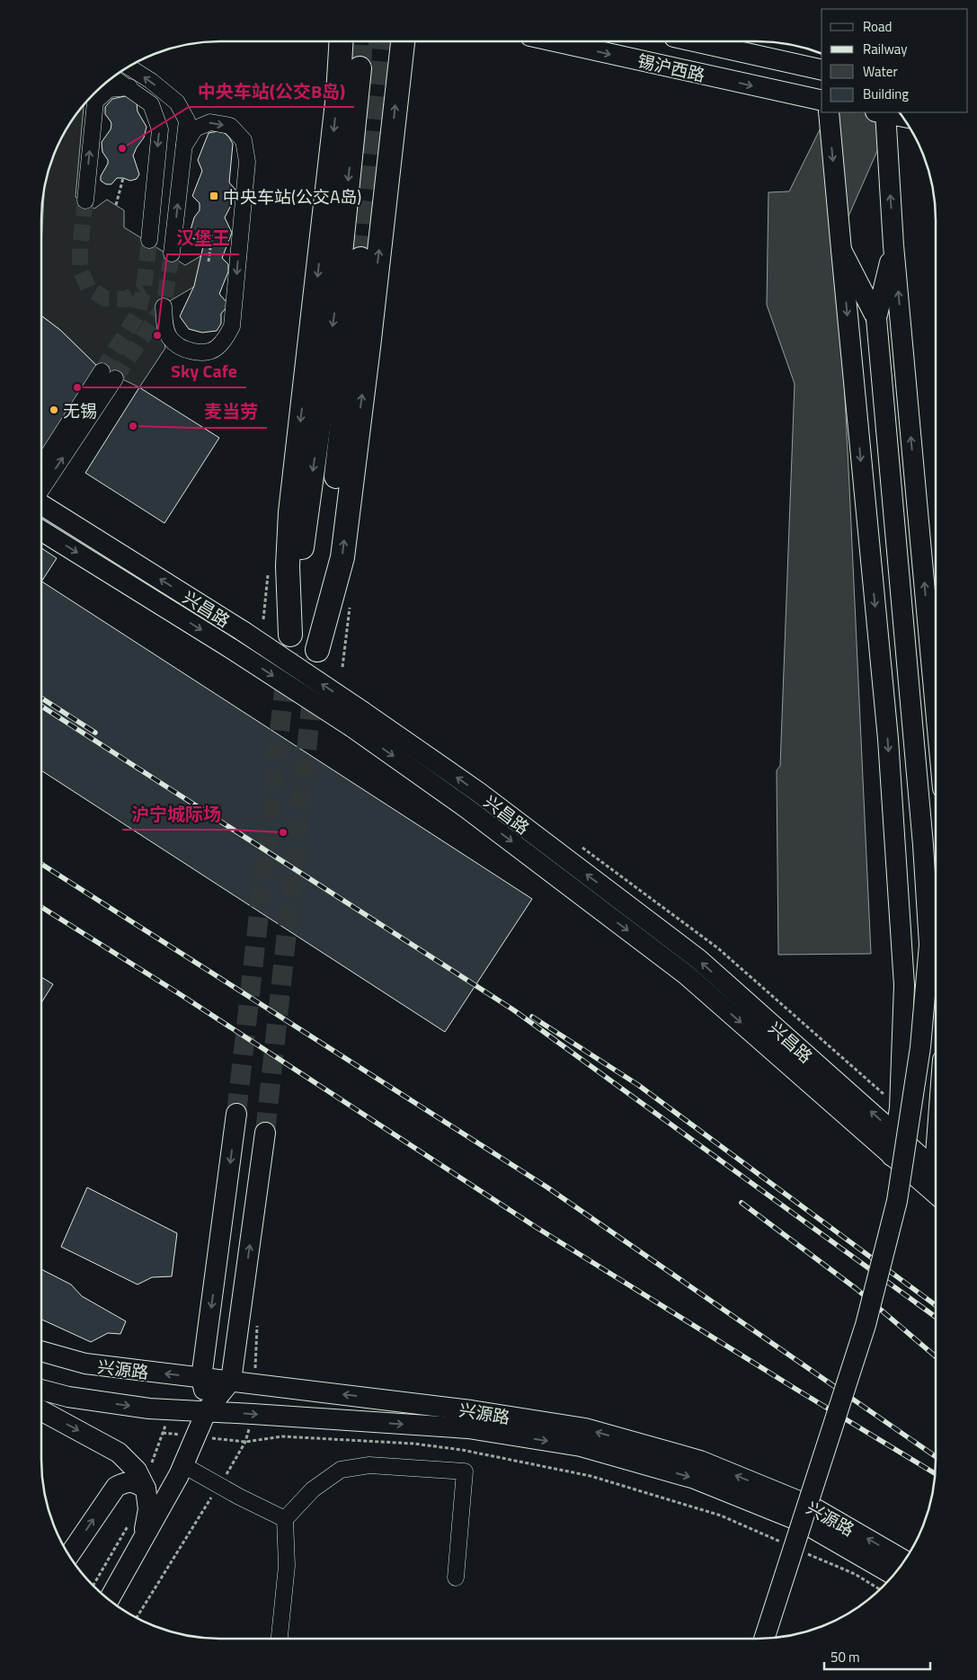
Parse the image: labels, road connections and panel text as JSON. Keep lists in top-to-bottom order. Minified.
{"streets":{"main road":["锡沪西路","兴昌路","兴源路"]},"places":{"other":["中央车站(公交B岛)","汉堡王","Sky Cafe","无锡","麦当劳","沪宁城际场"],"transit":["中央车站(公交A岛)"]},"legend":["Road","Railway","Water","Building"],"scale_bar":"50 m"}
